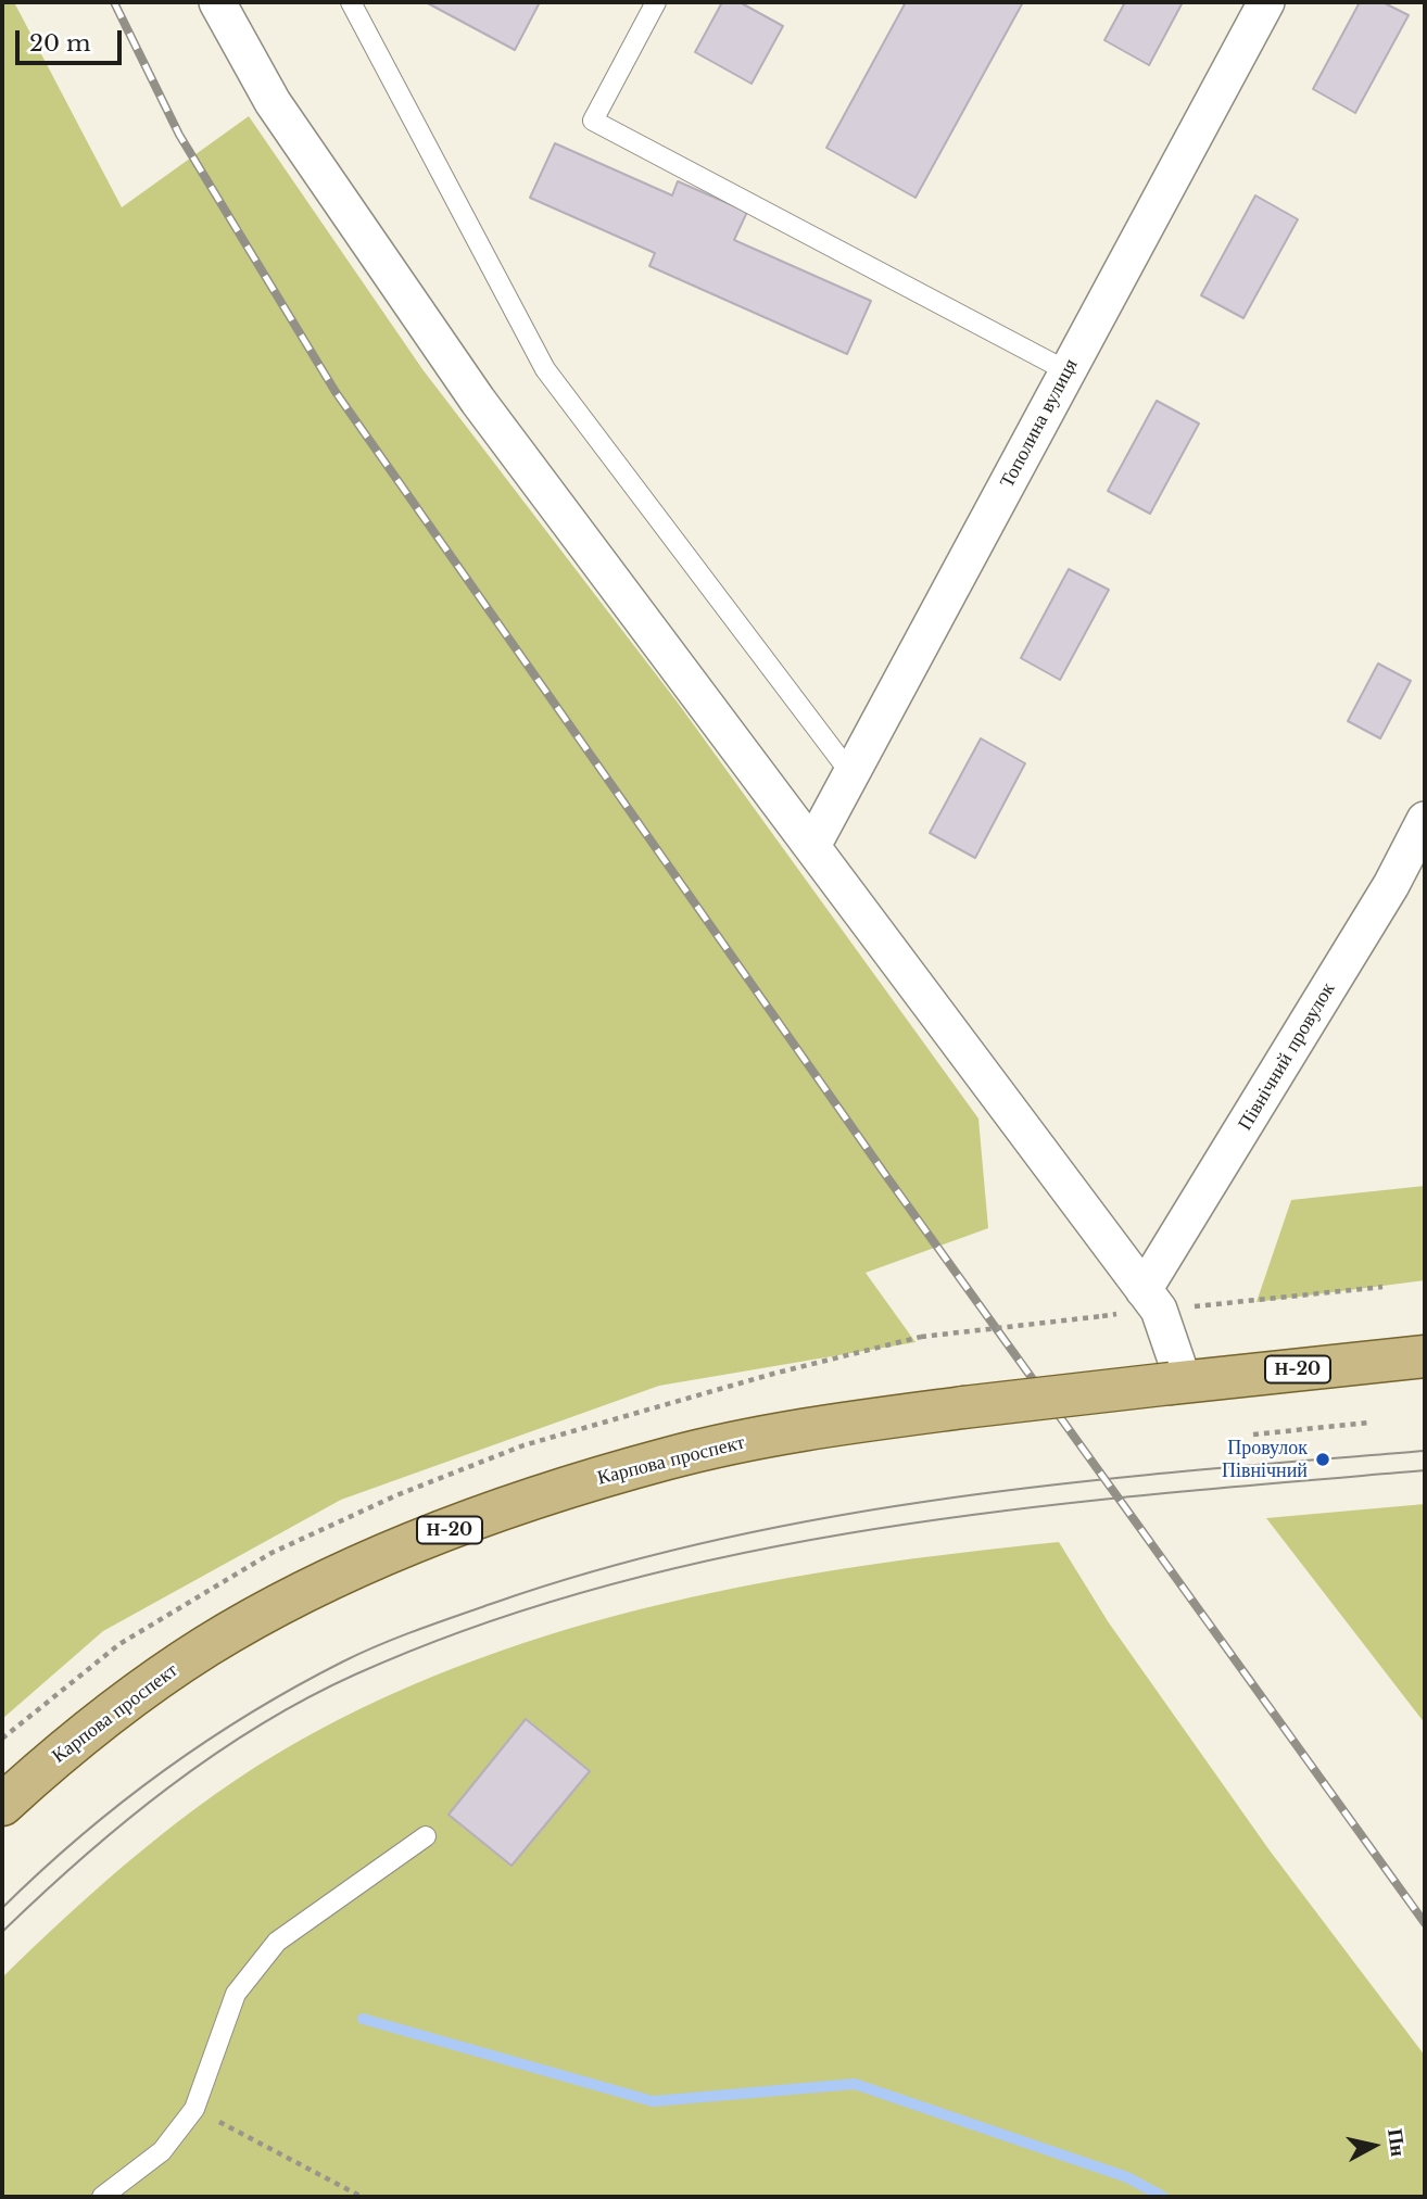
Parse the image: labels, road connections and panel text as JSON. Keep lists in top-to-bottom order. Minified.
{"streets":{"main road":["Н-20","Карпова проспект"],"street":["Тополина вулиця","Північний провулок"]},"places":["Провулок Північний"],"scale_bar":"20 m","north":"right"}
